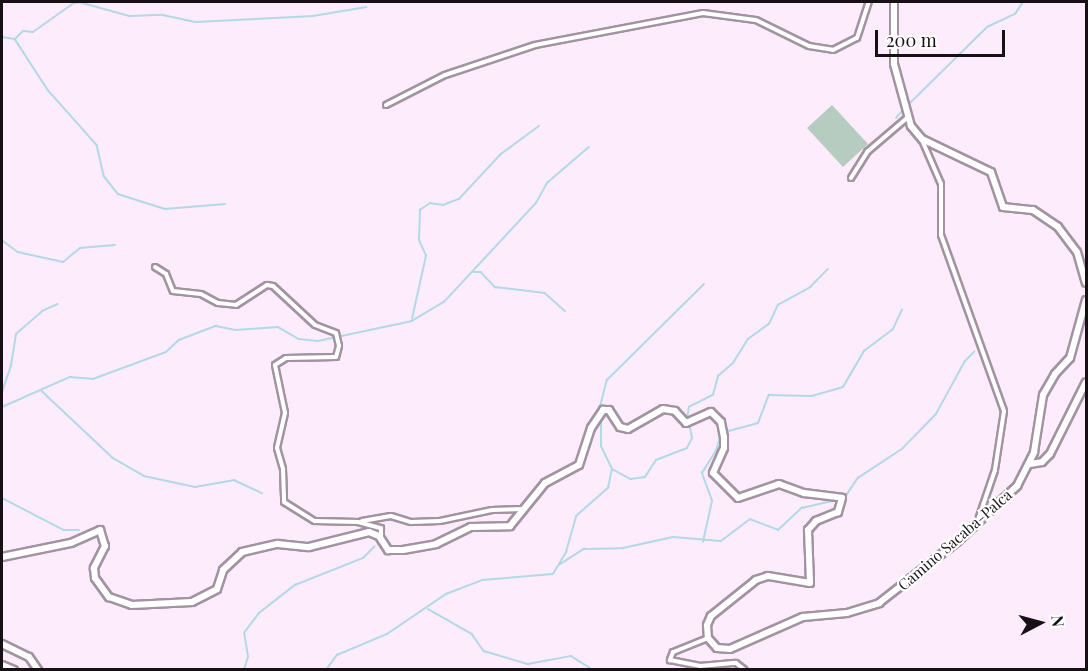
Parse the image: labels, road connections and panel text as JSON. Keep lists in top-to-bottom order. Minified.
{"streets":{"street":["Camino Sacaba-Palca"]},"scale_bar":"200 m","north":"right"}
